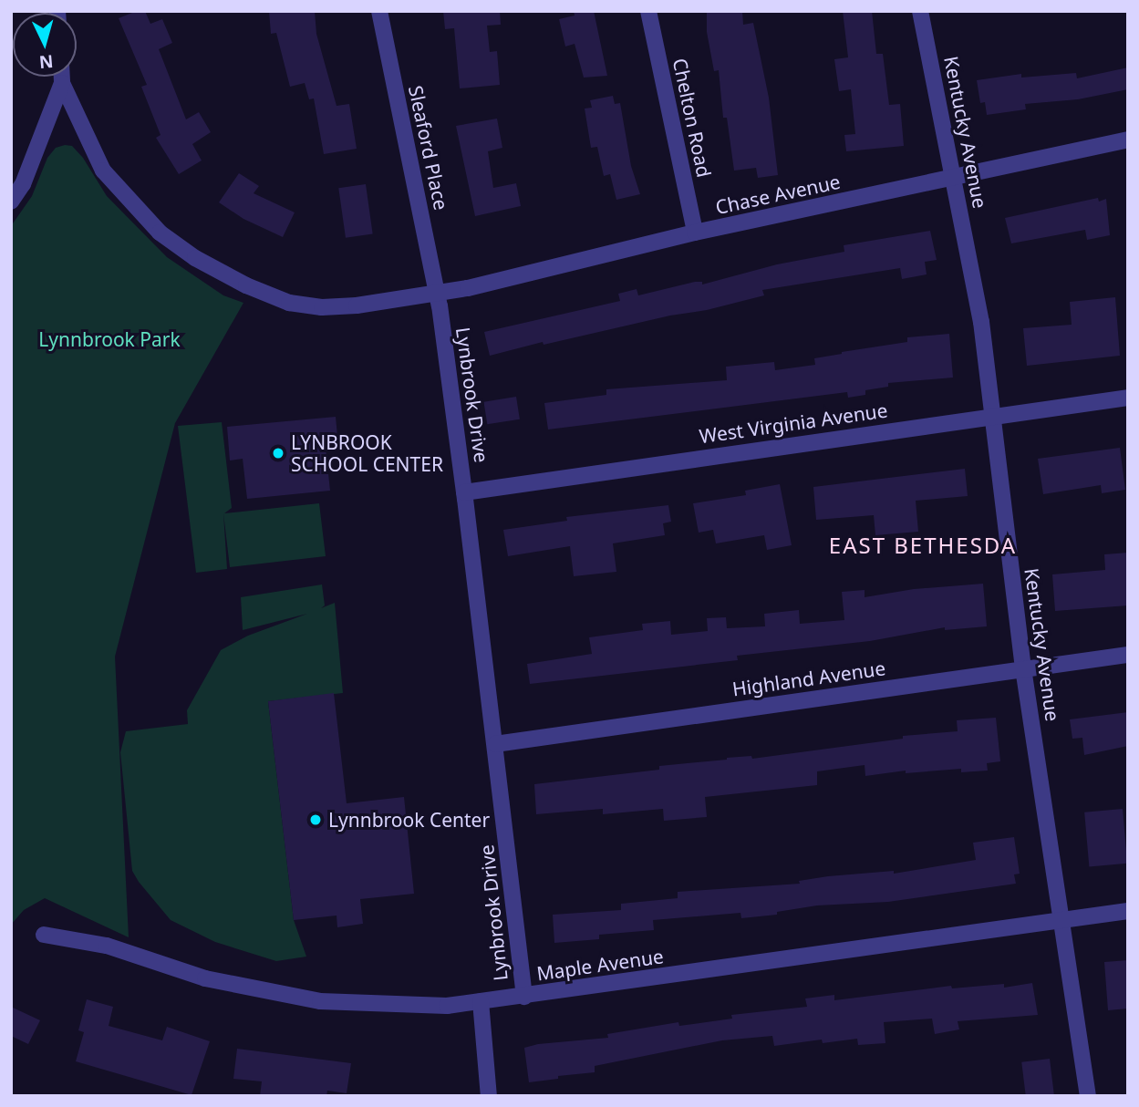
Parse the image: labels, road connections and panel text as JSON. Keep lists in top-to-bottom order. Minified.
{"streets":{"street":["Chelton Road","Kentucky Avenue","Sleaford Place","Chase Avenue","Lynbrook Drive","West Virginia Avenue","Highland Avenue","Maple Avenue"]},"crossings":[["Chelton Road","Chase Avenue"],["Kentucky Avenue","Chase Avenue"],["Kentucky Avenue","West Virginia Avenue"],["Kentucky Avenue","Highland Avenue"],["Kentucky Avenue","Maple Avenue"],["Sleaford Place","Chase Avenue"],["Sleaford Place","Lynbrook Drive"],["Chase Avenue","Lynbrook Drive"],["Lynbrook Drive","West Virginia Avenue"],["Lynbrook Drive","Highland Avenue"],["Lynbrook Drive","Maple Avenue"]],"districts":["EAST BETHESDA"],"parks":["Lynnbrook Park"],"places":["LYNBROOK SCHOOL CENTER","Lynnbrook Center"],"north":"bottom"}
